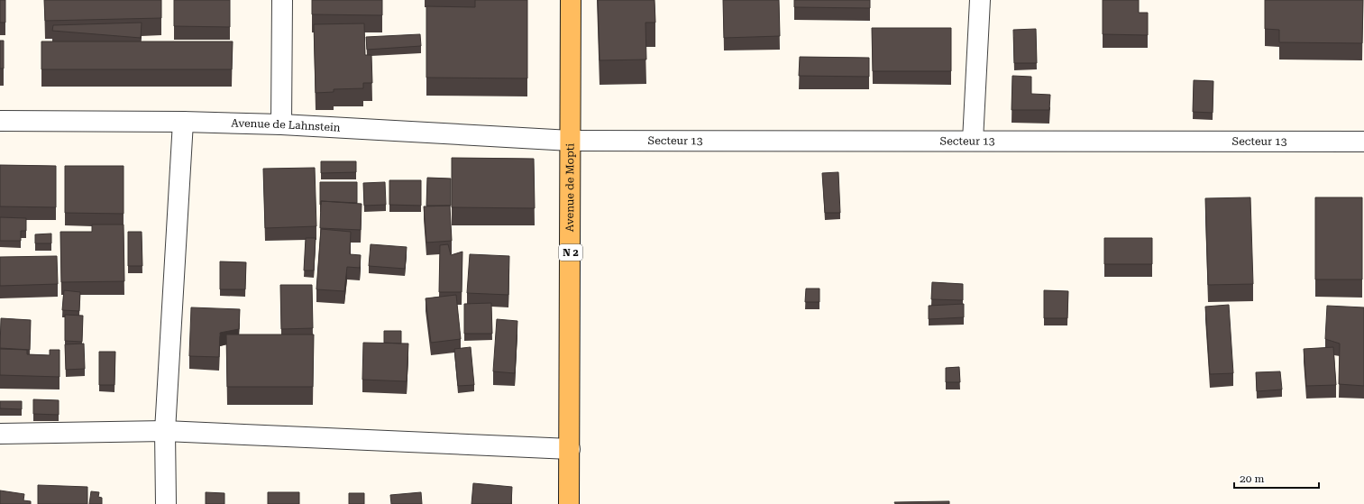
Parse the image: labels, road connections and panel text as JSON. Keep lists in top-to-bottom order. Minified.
{"streets":{"main road":["Avenue de Mopti","N 2"],"street":["Avenue de Lahnstein","Secteur 13"]},"crossings":[["Avenue de Lahnstein","Secteur 13"],["Avenue de Lahnstein","Avenue de Mopti"],["Secteur 13","Avenue de Mopti"]],"scale_bar":"20 m"}
